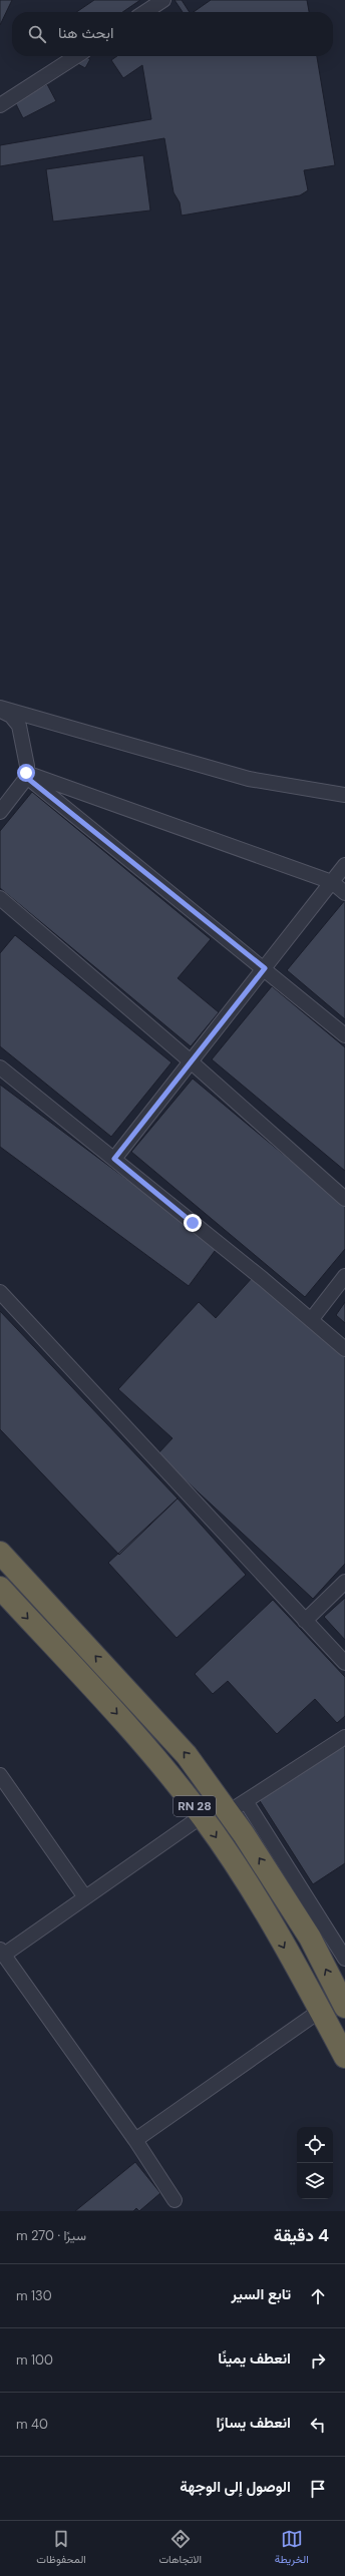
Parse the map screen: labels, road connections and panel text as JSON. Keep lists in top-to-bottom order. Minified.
{"streets":{"highway":["RN 28"]},"page":{"search":"ابحث هنا","heading":["4 دقيقة","سيرًا · 270 m"],"list":[["تابع السير","130 m"],["انعطف يمينًا","100 m"],["انعطف يسارًا","40 m"],"الوصول إلى الوجهة"],"nav":["الخريطة","الاتجاهات","المحفوظات"]}}
